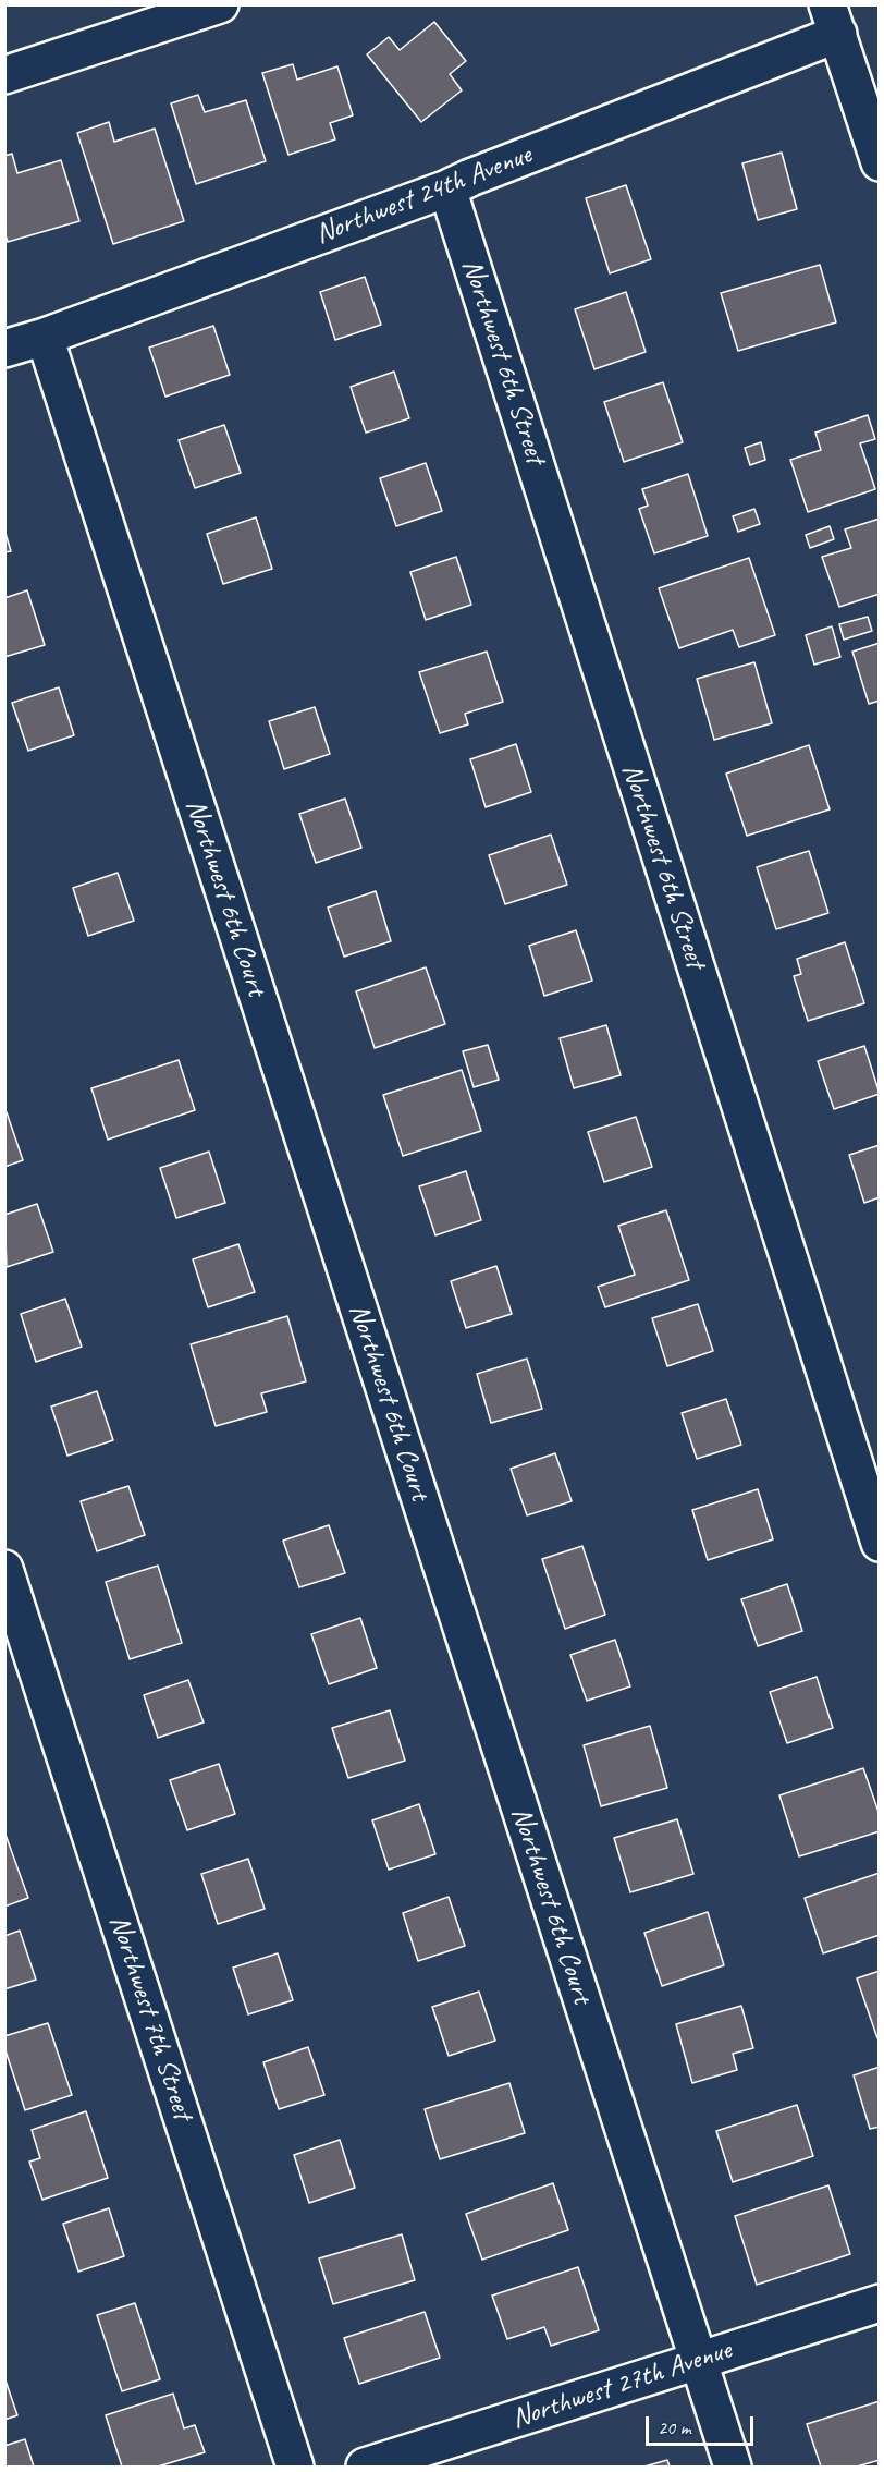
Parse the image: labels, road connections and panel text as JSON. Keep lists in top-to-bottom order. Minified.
{"streets":{"street":["Northwest 24th Avenue","Northwest 6th Street","Northwest 6th Court","Northwest 7th Street","Northwest 27th Avenue"]},"crossings":[["Northwest 24th Avenue","Northwest 6th Street"],["Northwest 24th Avenue","Northwest 6th Court"],["Northwest 6th Court","Northwest 27th Avenue"]],"scale_bar":"20 m"}
